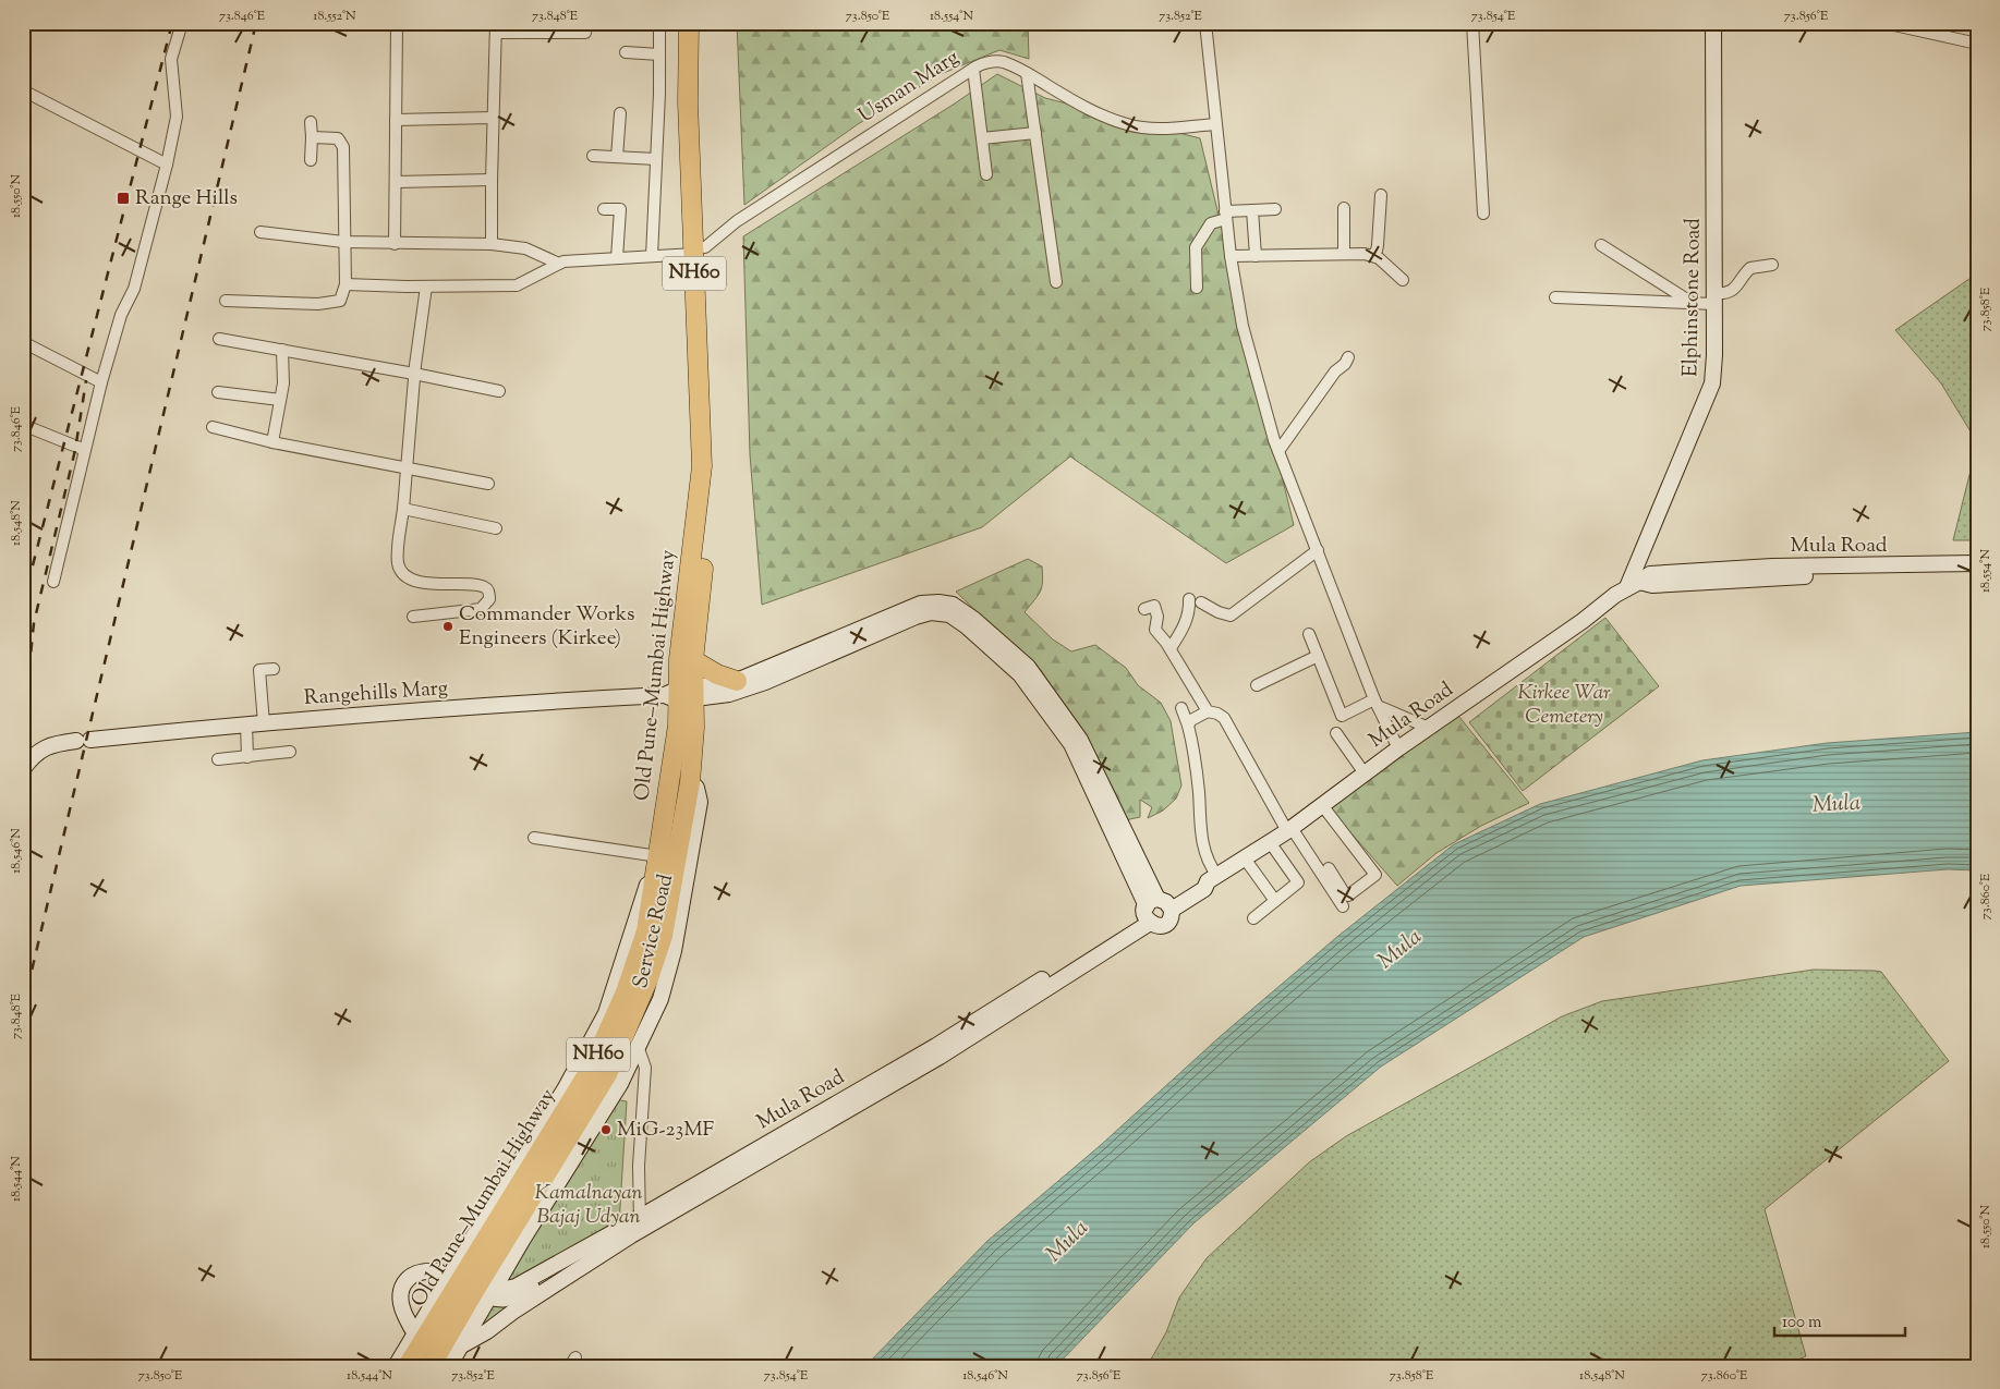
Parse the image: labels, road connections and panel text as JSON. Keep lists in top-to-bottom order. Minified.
{"streets":{"highway":["NH60","Old Pune–Mumbai Highway"],"main road":["Elphinstone Road","Mula Road","Rangehills Marg","Service Road"],"street":["Usman Marg"]},"crossings":[["Usman Marg","Old Pune–Mumbai Highway"],["Elphinstone Road","Mula Road"],["Mula Road","Old Pune–Mumbai Highway"],["Mula Road","Service Road"],["Old Pune–Mumbai Highway","Rangehills Marg"],["Old Pune–Mumbai Highway","Service Road"]],"water":["Mula"],"parks":["Kirkee War Cemetery","Kamalnayan Bajaj Udyan"],"places":{"transit":["Range Hills"],"other":["Commander Works Engineers (Kirkee)","MiG-23MF"]},"scale_bar":"100 m","coordinates":["73.846°E","18.552°N","73.848°E","73.850°E","18.554°N","73.852°E","73.854°E","73.856°E","18.550°N","73.858°E","18.548°N","18.546°N","73.860°E","18.544°N"]}
